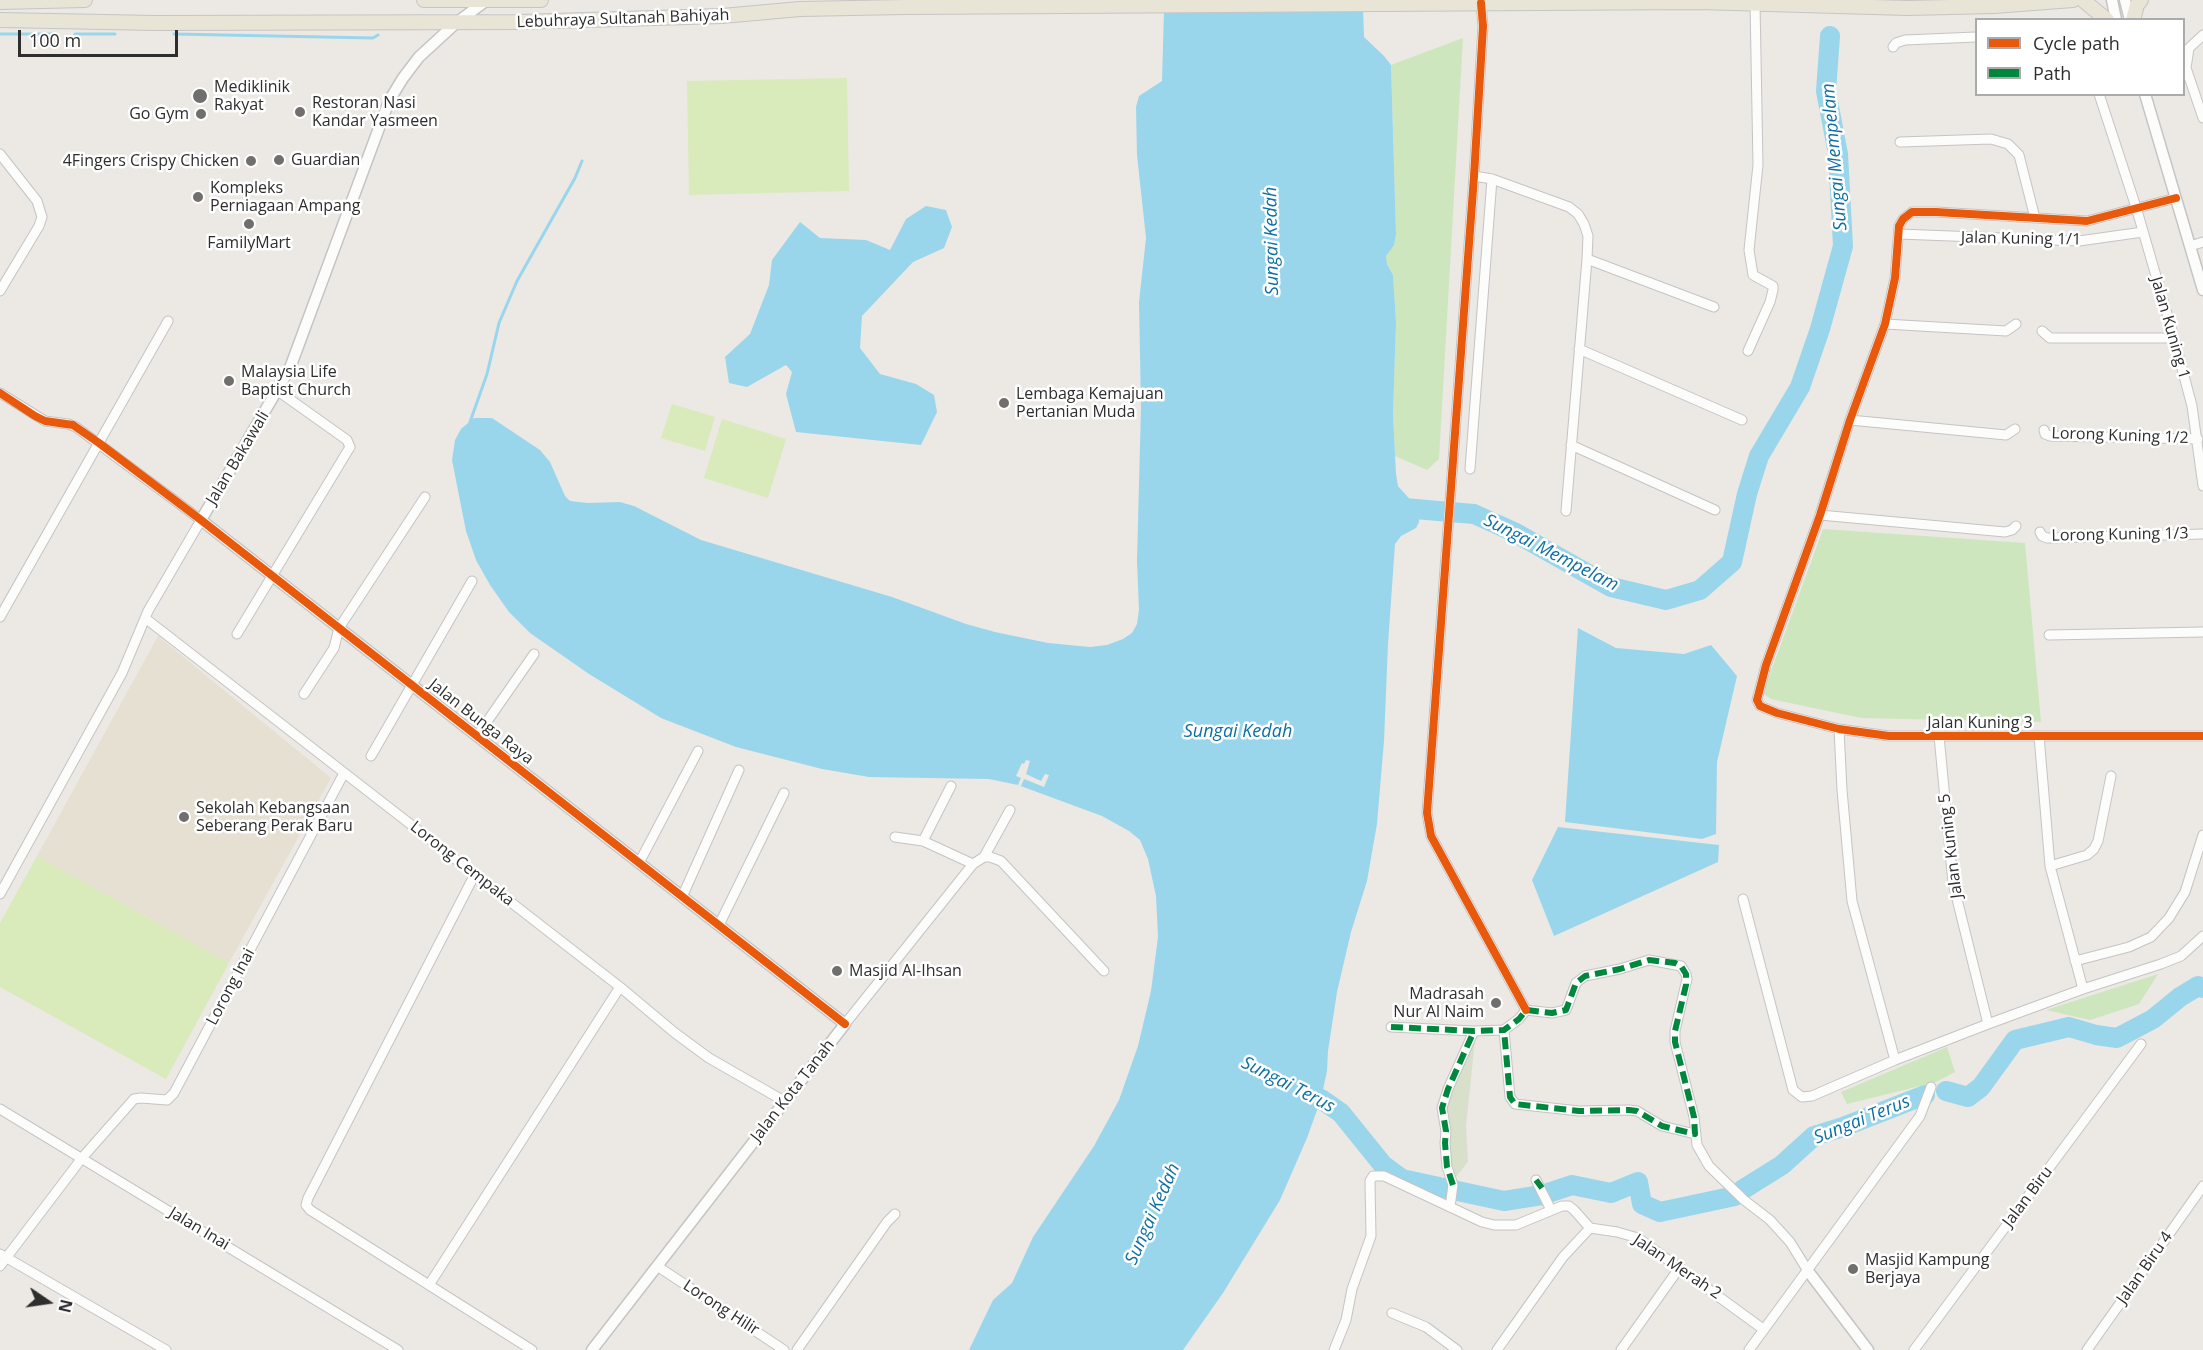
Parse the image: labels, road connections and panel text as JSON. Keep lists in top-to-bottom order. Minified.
{"streets":{"main road":["Lebuhraya Sultanah Bahiyah"],"street":["Jalan Kuning 1/1","Jalan Kuning 1","Lorong Kuning 1/2","Jalan Bakawali","Lorong Kuning 1/3","Jalan Bunga Raya","Jalan Kuning 3","Jalan Kuning 5","Lorong Cempaka","Lorong Inai","Jalan Kota Tanah","Jalan Biru","Jalan Inai","Jalan Merah 2","Jalan Biru 4","Lorong Hilir"]},"crossings":[["Lebuhraya Sultanah Bahiyah","Jalan Bakawali"],["Jalan Kuning 1/1","Jalan Kuning 1"],["Jalan Kuning 1","Lorong Kuning 1/2"],["Jalan Bakawali","Jalan Bunga Raya"],["Jalan Bakawali","Lorong Cempaka"],["Jalan Bunga Raya","Jalan Kota Tanah"],["Jalan Kuning 3","Jalan Kuning 5"],["Lorong Cempaka","Lorong Inai"],["Lorong Cempaka","Jalan Kota Tanah"],["Lorong Inai","Jalan Inai"],["Jalan Kota Tanah","Lorong Hilir"]],"water":["Sungai Mempelam","Sungai Kedah","Sungai Terus"],"places":["Mediklinik Rakyat","Restoran Nasi Kandar Yasmeen","Go Gym","Guardian","4Fingers Crispy Chicken","Kompleks Perniagaan Ampang","FamilyMart","Malaysia Life Baptist Church","Lembaga Kemajuan Pertanian Muda","Sekolah Kebangsaan Seberang Perak Baru","Masjid Al-Ihsan","Madrasah Nur Al Naim","Masjid Kampung Berjaya"],"legend":["Cycle path","Path"],"scale_bar":"100 m","north":"right"}
